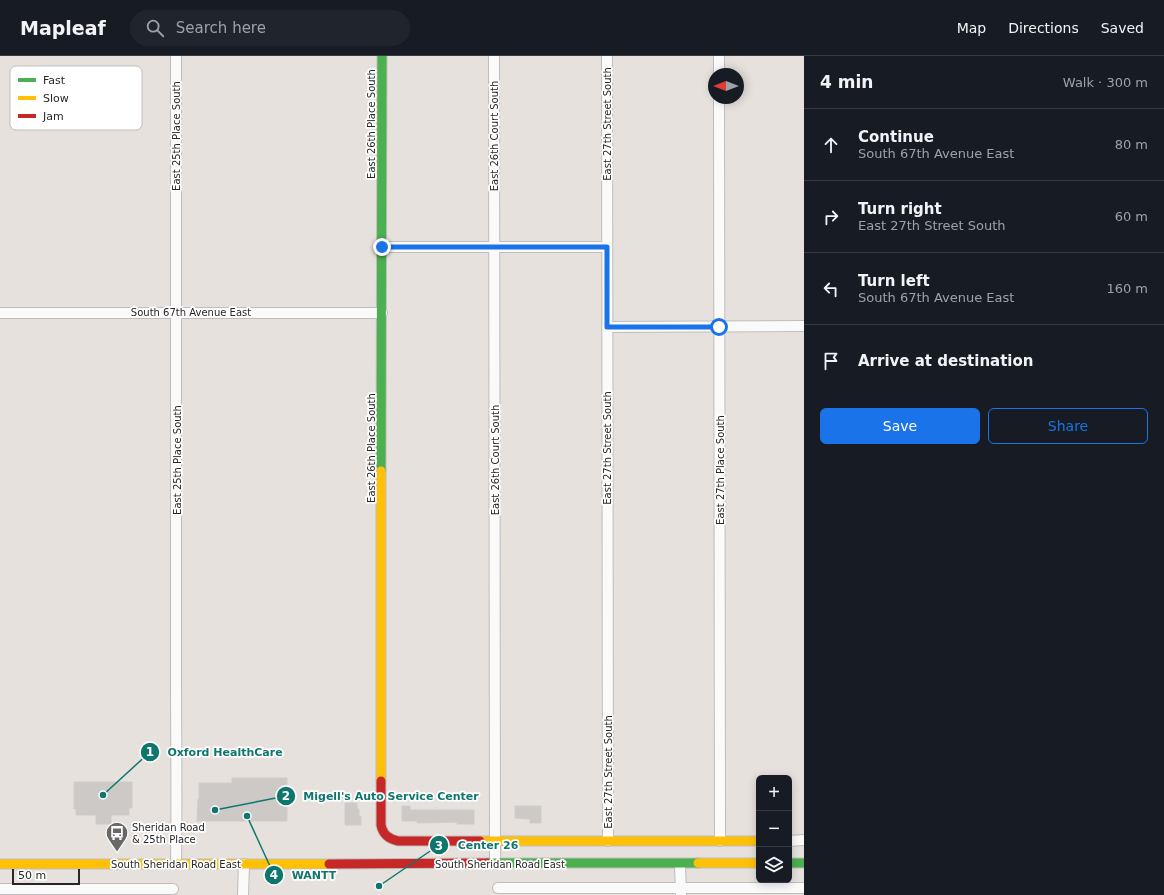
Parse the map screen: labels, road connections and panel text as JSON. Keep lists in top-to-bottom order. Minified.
{"streets":{"street":["East 26th Place South","East 27th Street South","East 25th Place South","East 26th Court South","South 67th Avenue East","East 27th Place South","South Sheridan Road East"]},"crossings":[["East 26th Place South","East 26th Court South"],["East 26th Place South","South 67th Avenue East"],["East 25th Place South","South 67th Avenue East"],["East 25th Place South","South Sheridan Road East"],["East 26th Court South","South Sheridan Road East"]],"places":{"other":["Oxford HealthCare","Migell's Auto Service Center","WANTT","Center 26"],"bus stop":["Sheridan Road & 25th Place"]},"legend":["Fast","Slow","Jam"],"scale_bar":"50 m","north":"left","page":{"header":"Mapleaf","search":"Search here","nav":["Map","Directions","Saved"],"heading":["4 min","Walk · 300 m"],"list":[["Continue","South 67th Avenue East","80 m"],["Turn right","East 27th Street South","60 m"],["Turn left","South 67th Avenue East","160 m"],"Arrive at destination"],"buttons":["Save","Share"],"map_buttons":["+","−"],"scale":"50 m"}}
